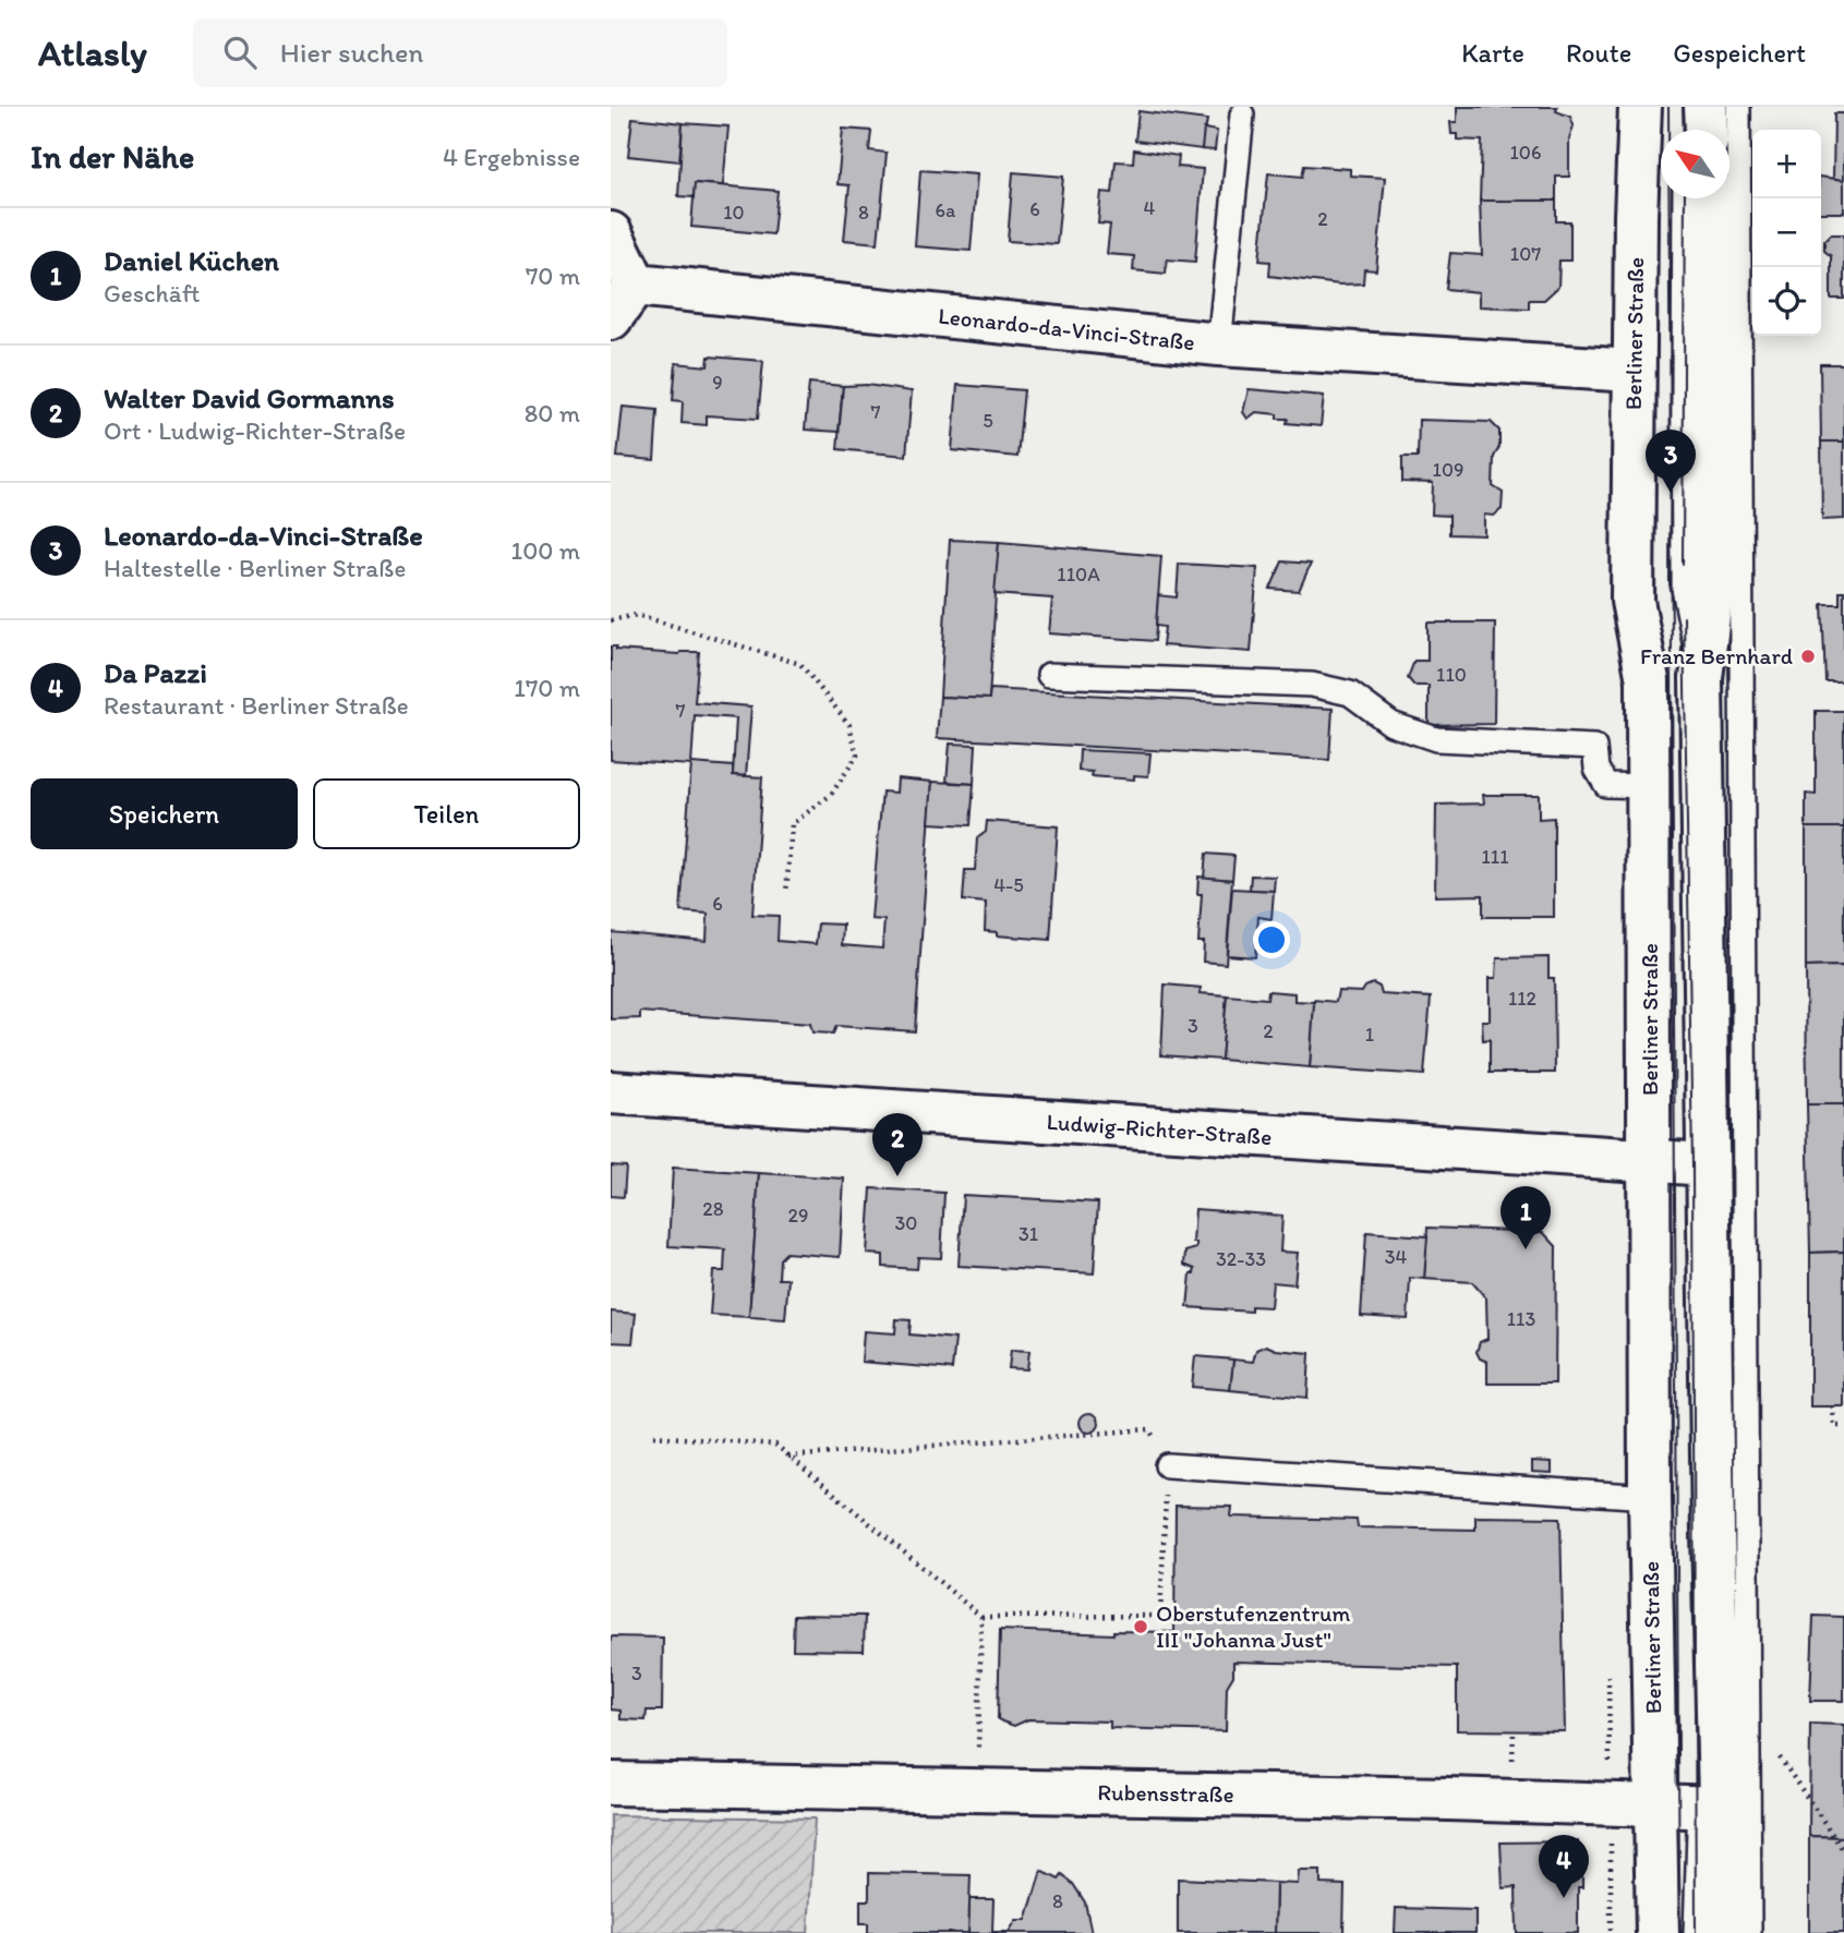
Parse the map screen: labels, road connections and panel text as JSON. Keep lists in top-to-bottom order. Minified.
{"streets":{"main road":["Leonardo-da-Vinci-Straße","Berliner Straße","Ludwig-Richter-Straße","Rubensstraße"]},"crossings":[["Leonardo-da-Vinci-Straße","Berliner Straße"],["Berliner Straße","Ludwig-Richter-Straße"],["Berliner Straße","Rubensstraße"]],"places":["Franz Bernhard","Oberstufenzentrum III \"Johanna Just\""],"house_numbers":["106","4","6","6a","10","8","2","107","9","7","5","109","110A","110","7","111","4-5","6","112","3","2","1","28","29","30","31","34","32-33","113","3","8"],"north":"top left","page":{"header":"Atlasly","search":"Hier suchen","nav":["Karte","Route","Gespeichert"],"heading":["In der Nähe","4 Ergebnisse"],"map_buttons":["+","−"],"list":[{"mark":"1","name":"Daniel Küchen","note":"Geschäft","value":"70 m"},{"mark":"2","name":"Walter David Gormanns","note":"Ort · Ludwig-Richter-Straße","value":"80 m"},{"mark":"3","name":"Leonardo-da-Vinci-Straße","note":"Haltestelle · Berliner Straße","value":"100 m"},{"mark":"4","name":"Da Pazzi","note":"Restaurant · Berliner Straße","value":"170 m"}],"pins":["3","2","1","4"],"buttons":["Speichern","Teilen"]}}
